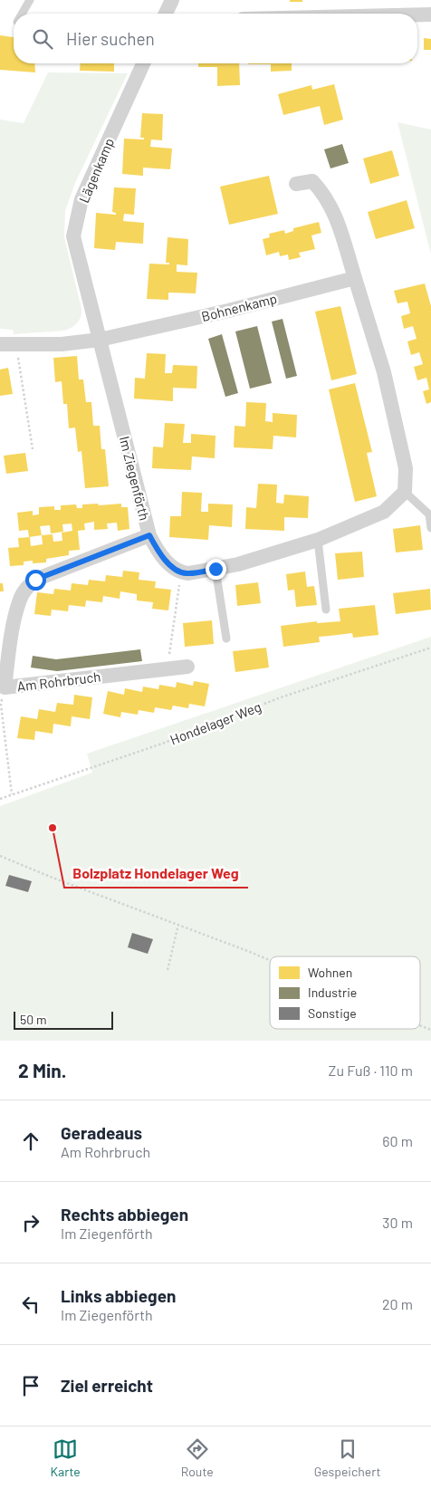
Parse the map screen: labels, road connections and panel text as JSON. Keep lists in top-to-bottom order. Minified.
{"streets":{"street":["Lägenkamp","Bohnenkamp","Im Ziegenförth","Am Rohrbruch"],"path":["Hondelager Weg"]},"crossings":[["Lägenkamp","Bohnenkamp"],["Lägenkamp","Im Ziegenförth"],["Bohnenkamp","Im Ziegenförth"],["Im Ziegenförth","Am Rohrbruch"]],"places":["Bolzplatz Hondelager Weg"],"legend":["Wohnen","Industrie","Sonstige"],"scale_bar":"50 m","page":{"search":"Hier suchen","scale":"50 m","heading":["2 Min.","Zu Fuß · 110 m"],"list":[["Geradeaus","Am Rohrbruch","60 m"],["Rechts abbiegen","Im Ziegenförth","30 m"],["Links abbiegen","Im Ziegenförth","20 m"],"Ziel erreicht"],"nav":["Karte","Route","Gespeichert"]}}
